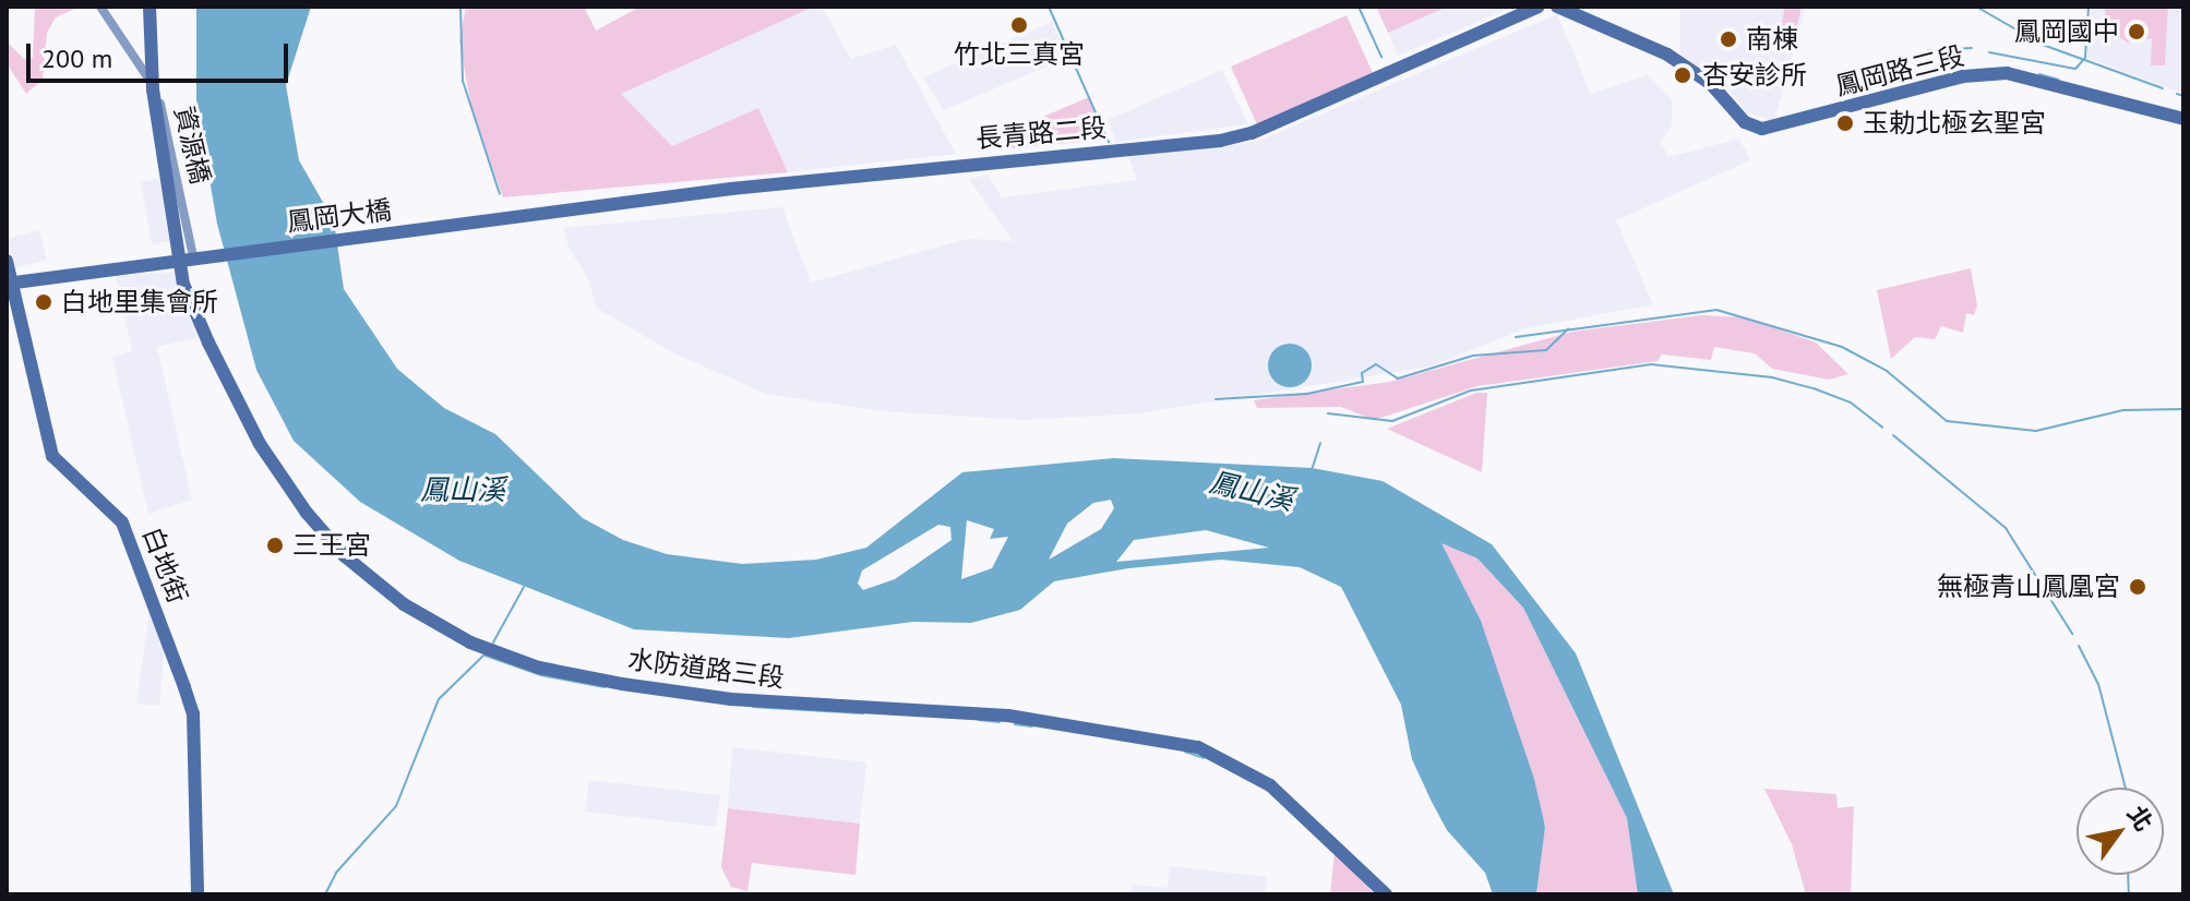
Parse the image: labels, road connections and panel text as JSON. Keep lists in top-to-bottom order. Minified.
{"streets":{"street":["鳳岡路三段","長青路二段","資源橋","鳳岡大橋","白地街","水防道路三段"]},"crossings":[["長青路二段","鳳岡大橋"],["資源橋","鳳岡大橋"],["資源橋","水防道路三段"],["鳳岡大橋","白地街"],["鳳岡大橋","水防道路三段"]],"water":["鳳山溪"],"places":["竹北三真宮","鳳岡國中","南棟","杏安診所","玉勅北極玄聖宮","白地里集會所","三王宮","無極青山鳳凰宮"],"scale_bar":"200 m","north":"top right"}
